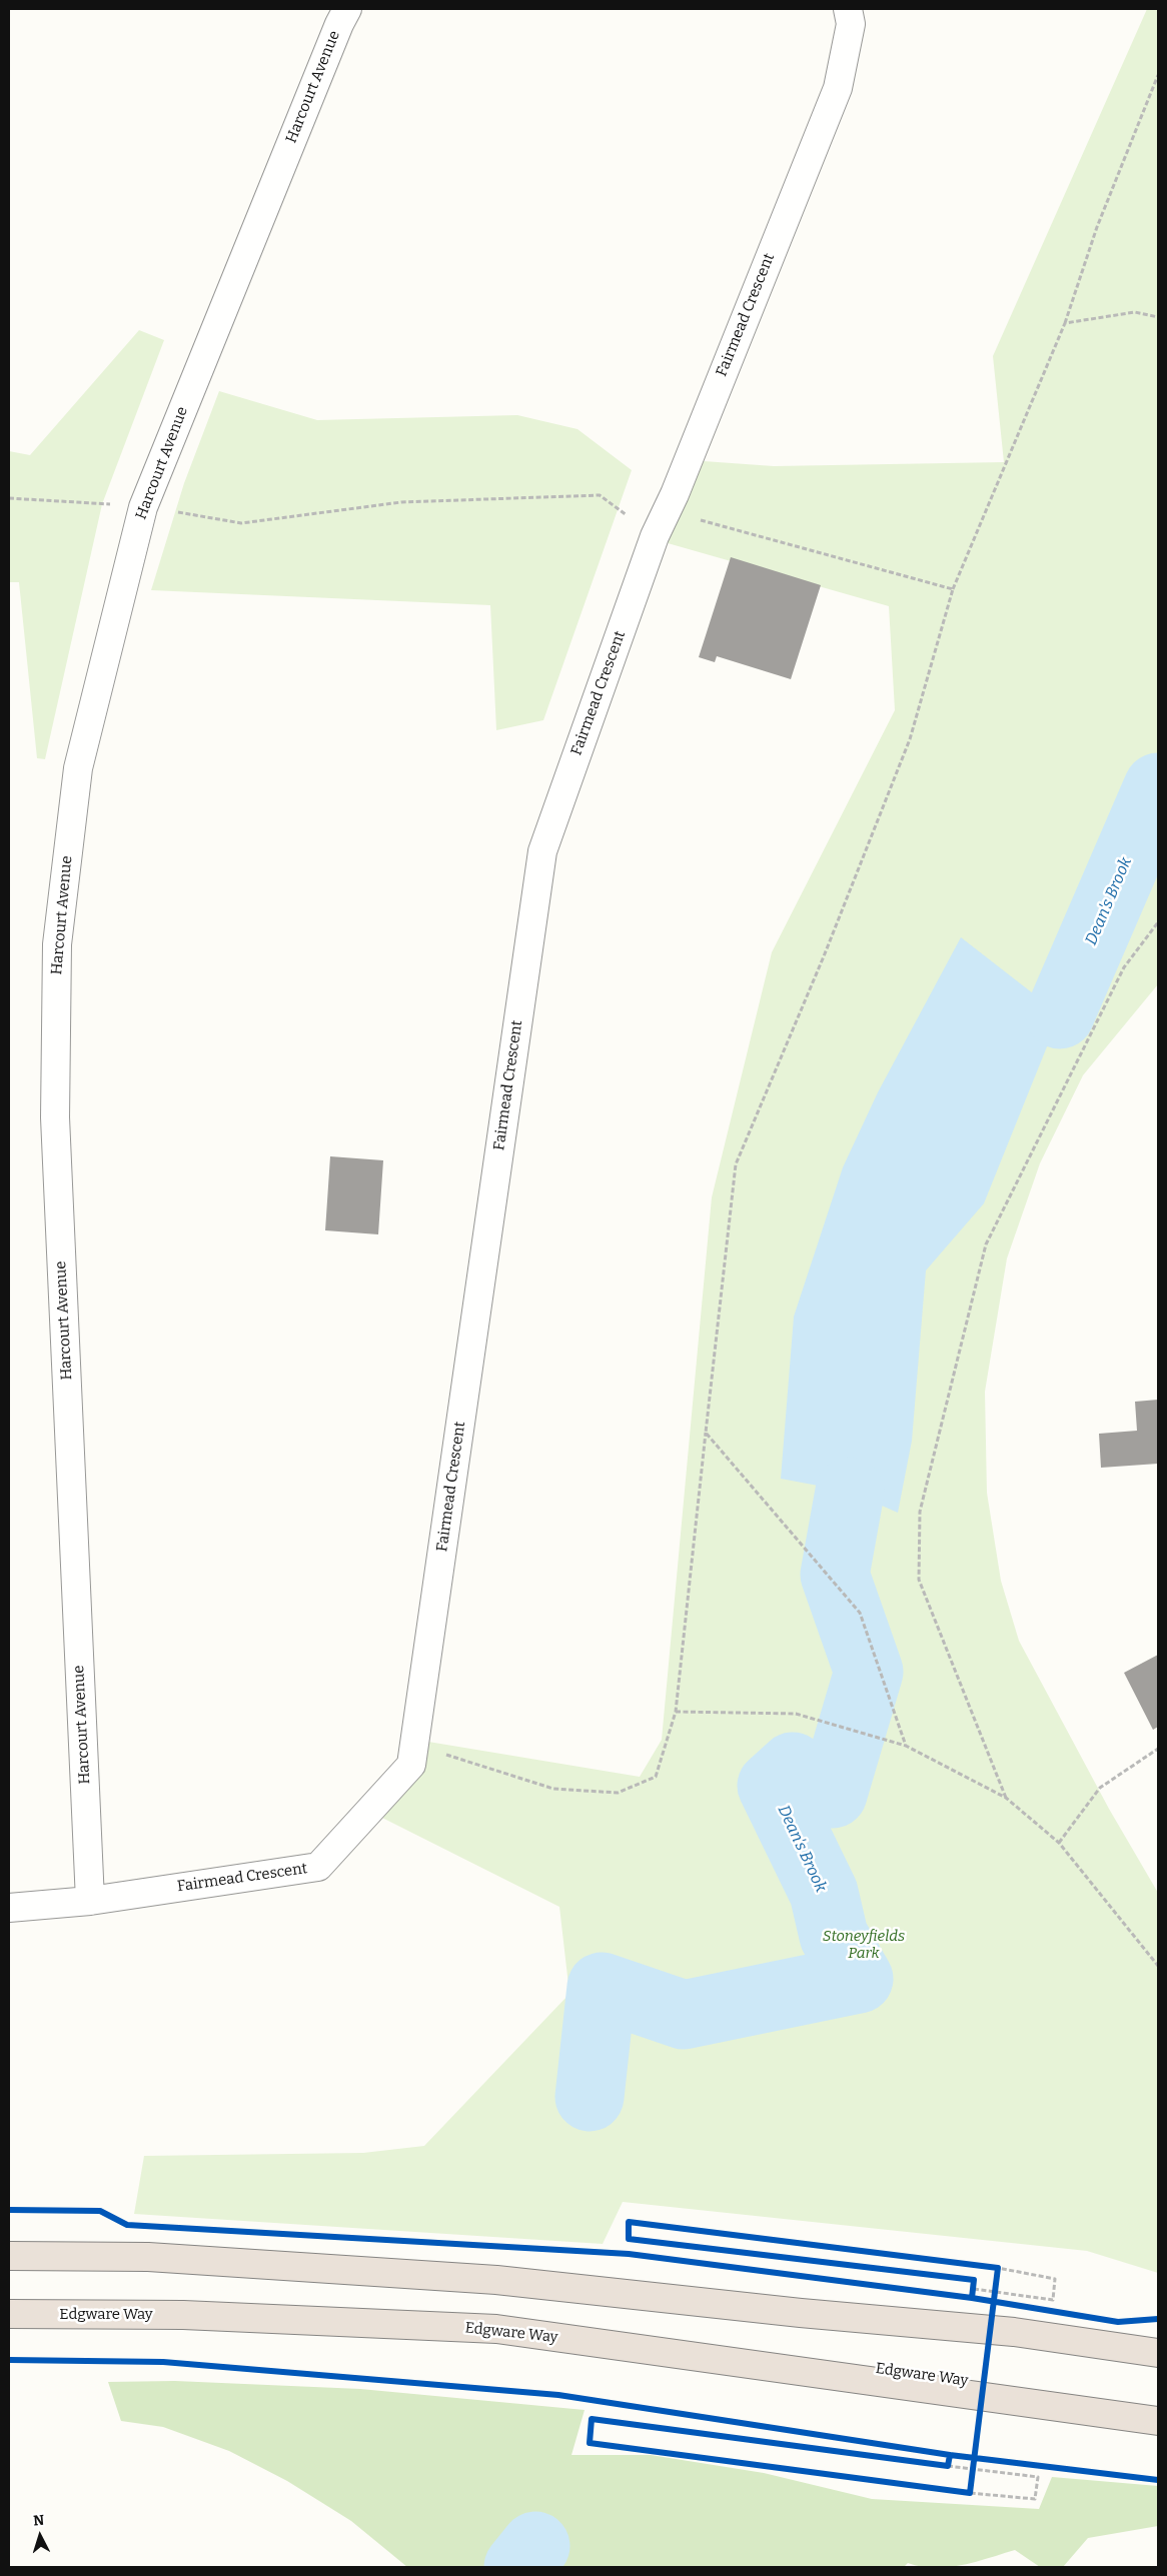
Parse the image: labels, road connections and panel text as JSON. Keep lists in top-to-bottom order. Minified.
{"streets":{"highway":["Edgware Way"],"street":["Harcourt Avenue","Fairmead Crescent"]},"crossings":[["Harcourt Avenue","Fairmead Crescent"]],"water":["Dean's Brook"],"parks":["Stoneyfields Park"],"north":"top"}
